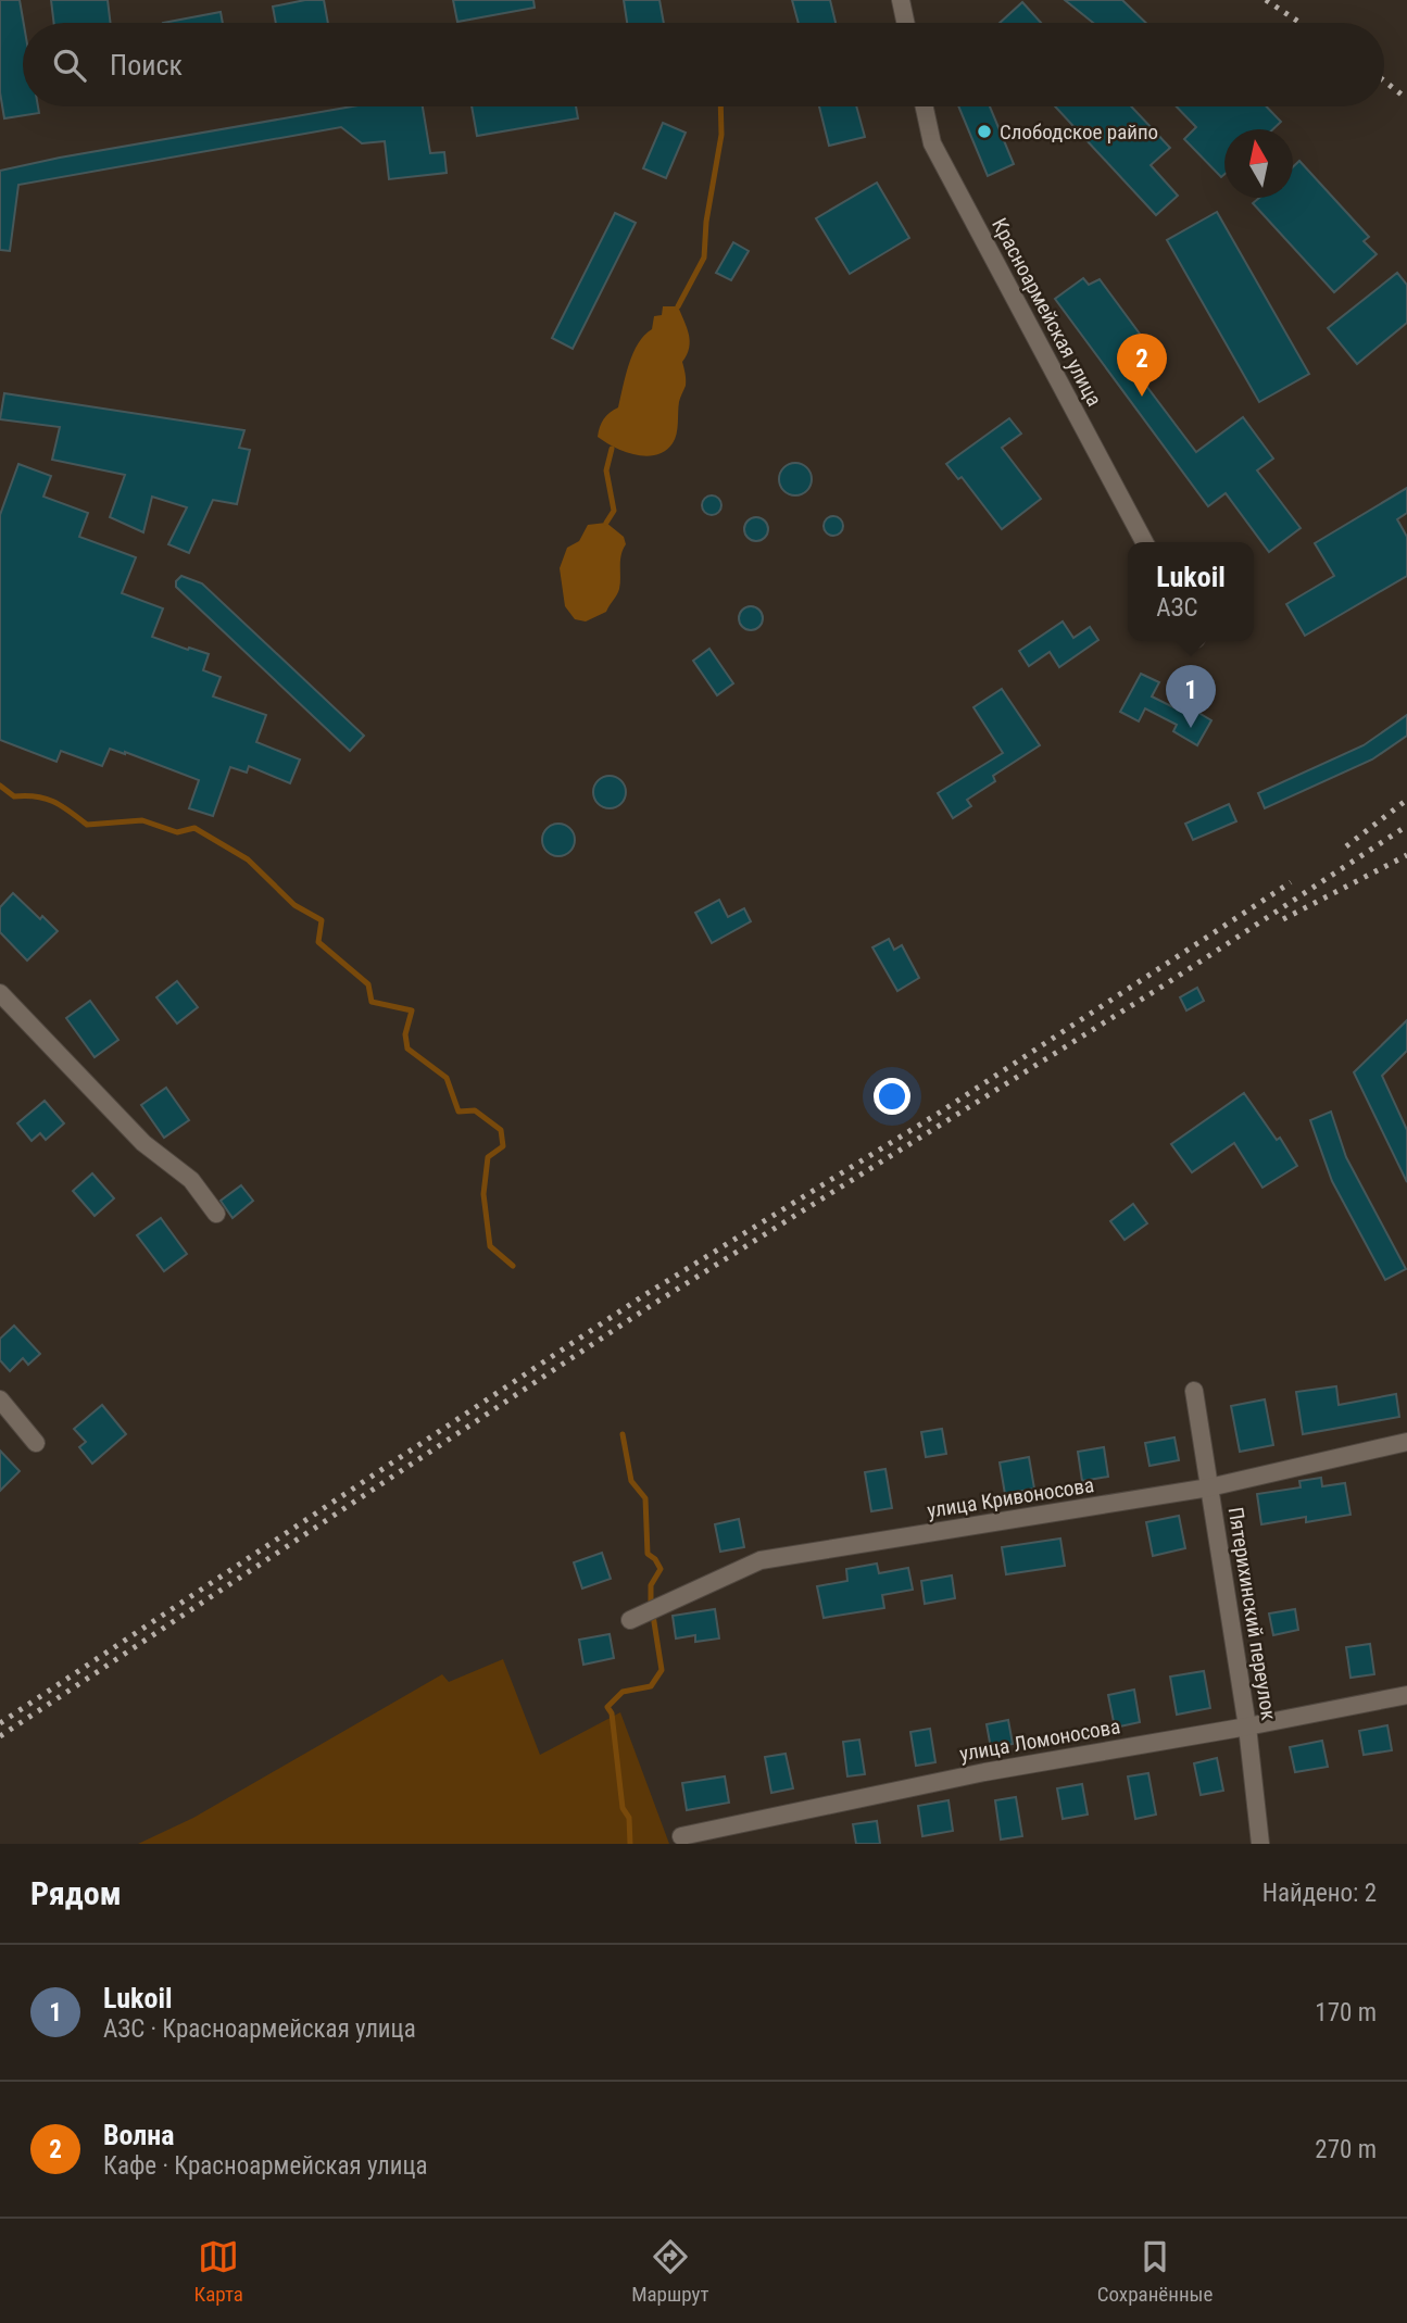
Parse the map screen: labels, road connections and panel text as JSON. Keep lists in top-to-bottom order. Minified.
{"streets":{"street":["Красноармейская улица","улица Кривоносова","Пятерихинский переулок","улица Ломоносова"]},"crossings":[["улица Кривоносова","Пятерихинский переулок"],["Пятерихинский переулок","улица Ломоносова"]],"places":["Слободское райпо"],"north":"top","page":{"search":"Поиск","pins":["2","1"],"popup":["Lukoil","АЗС"],"heading":["Рядом","Найдено: 2"],"list":[{"mark":"1","name":"Lukoil","note":"АЗС · Красноармейская улица","value":"170 m"},{"mark":"2","name":"Волна","note":"Кафе · Красноармейская улица","value":"270 m"}],"nav":["Карта","Маршрут","Сохранённые"]}}
